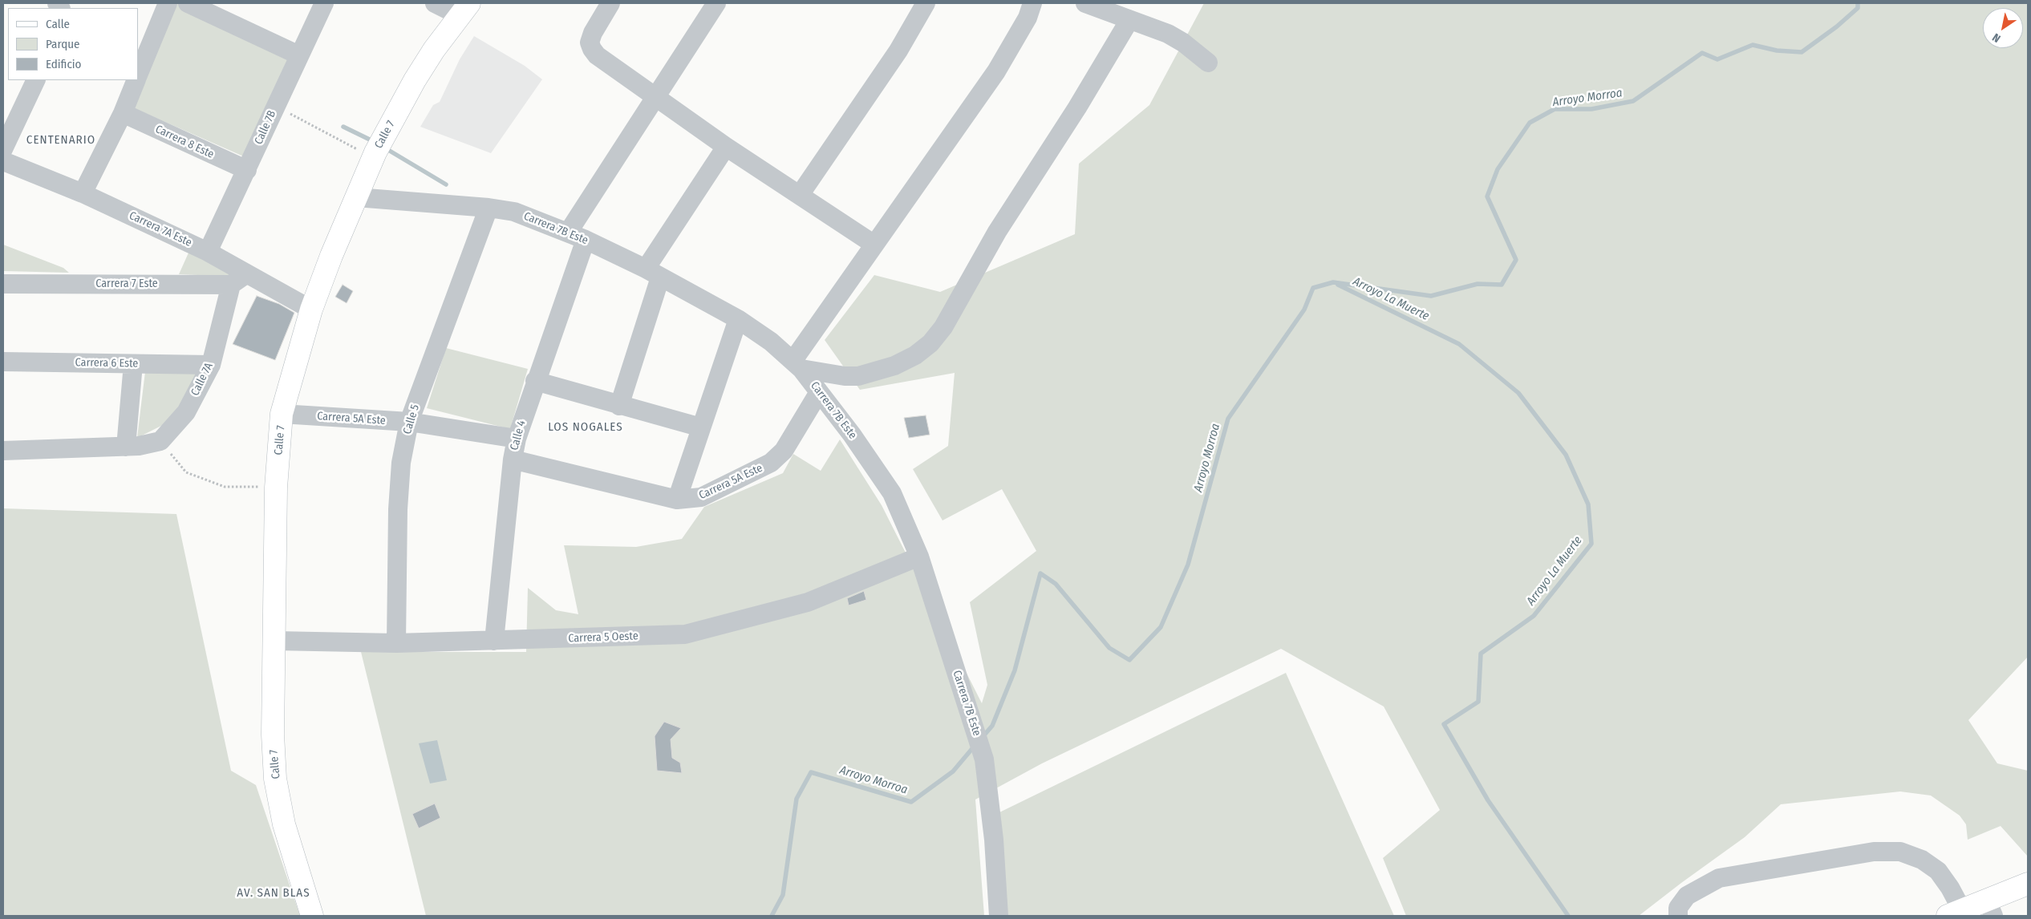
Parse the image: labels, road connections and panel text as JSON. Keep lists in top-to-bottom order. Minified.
{"streets":{"street":["Calle 7B","Calle 7","Carrera 8 Este","Carrera 7B Este","Carrera 7A Este","Carrera 7 Este","Carrera 6 Este","Calle 7A","Carrera 5A Este","Calle 5","Calle 4","Carrera 5 Oeste"]},"crossings":[["Calle 7B","Carrera 8 Este"],["Calle 7B","Carrera 7A Este"],["Calle 7","Carrera 7B Este"],["Calle 7","Carrera 7A Este"],["Calle 7","Carrera 5A Este"],["Calle 7","Carrera 5 Oeste"],["Carrera 7B Este","Carrera 5A Este"],["Carrera 7B Este","Calle 5"],["Carrera 7B Este","Calle 4"],["Carrera 7B Este","Carrera 5 Oeste"],["Carrera 7 Este","Calle 7A"],["Carrera 6 Este","Calle 7A"],["Carrera 5A Este","Calle 5"],["Carrera 5A Este","Calle 4"],["Calle 5","Carrera 5 Oeste"],["Calle 4","Carrera 5 Oeste"]],"districts":["CENTENARIO","LOS NOGALES","AV. SAN BLAS"],"water":["Arroyo Morroa","Arroyo La Muerte"],"legend":["Calle","Parque","Edificio"],"north":"bottom left"}
